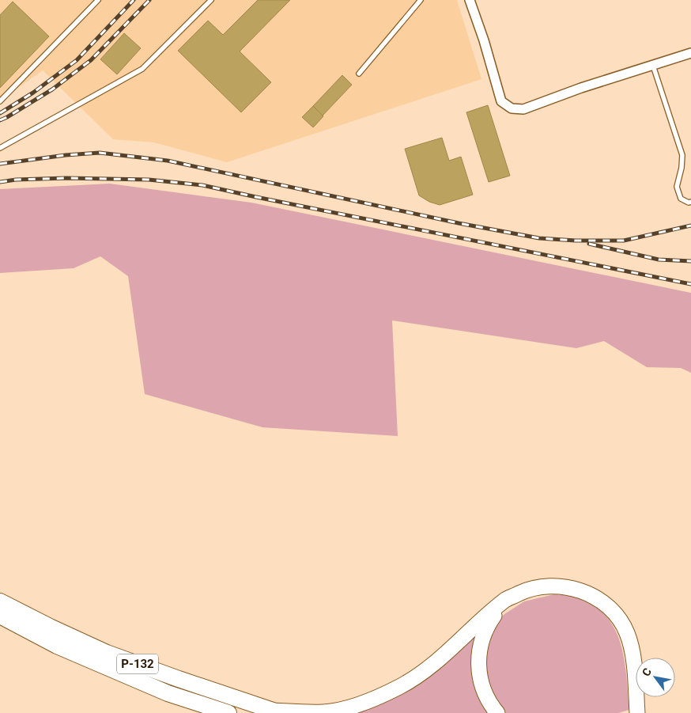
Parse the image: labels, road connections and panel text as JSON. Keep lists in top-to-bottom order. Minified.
{"streets":{"highway":["Р-132"]},"north":"top left"}
